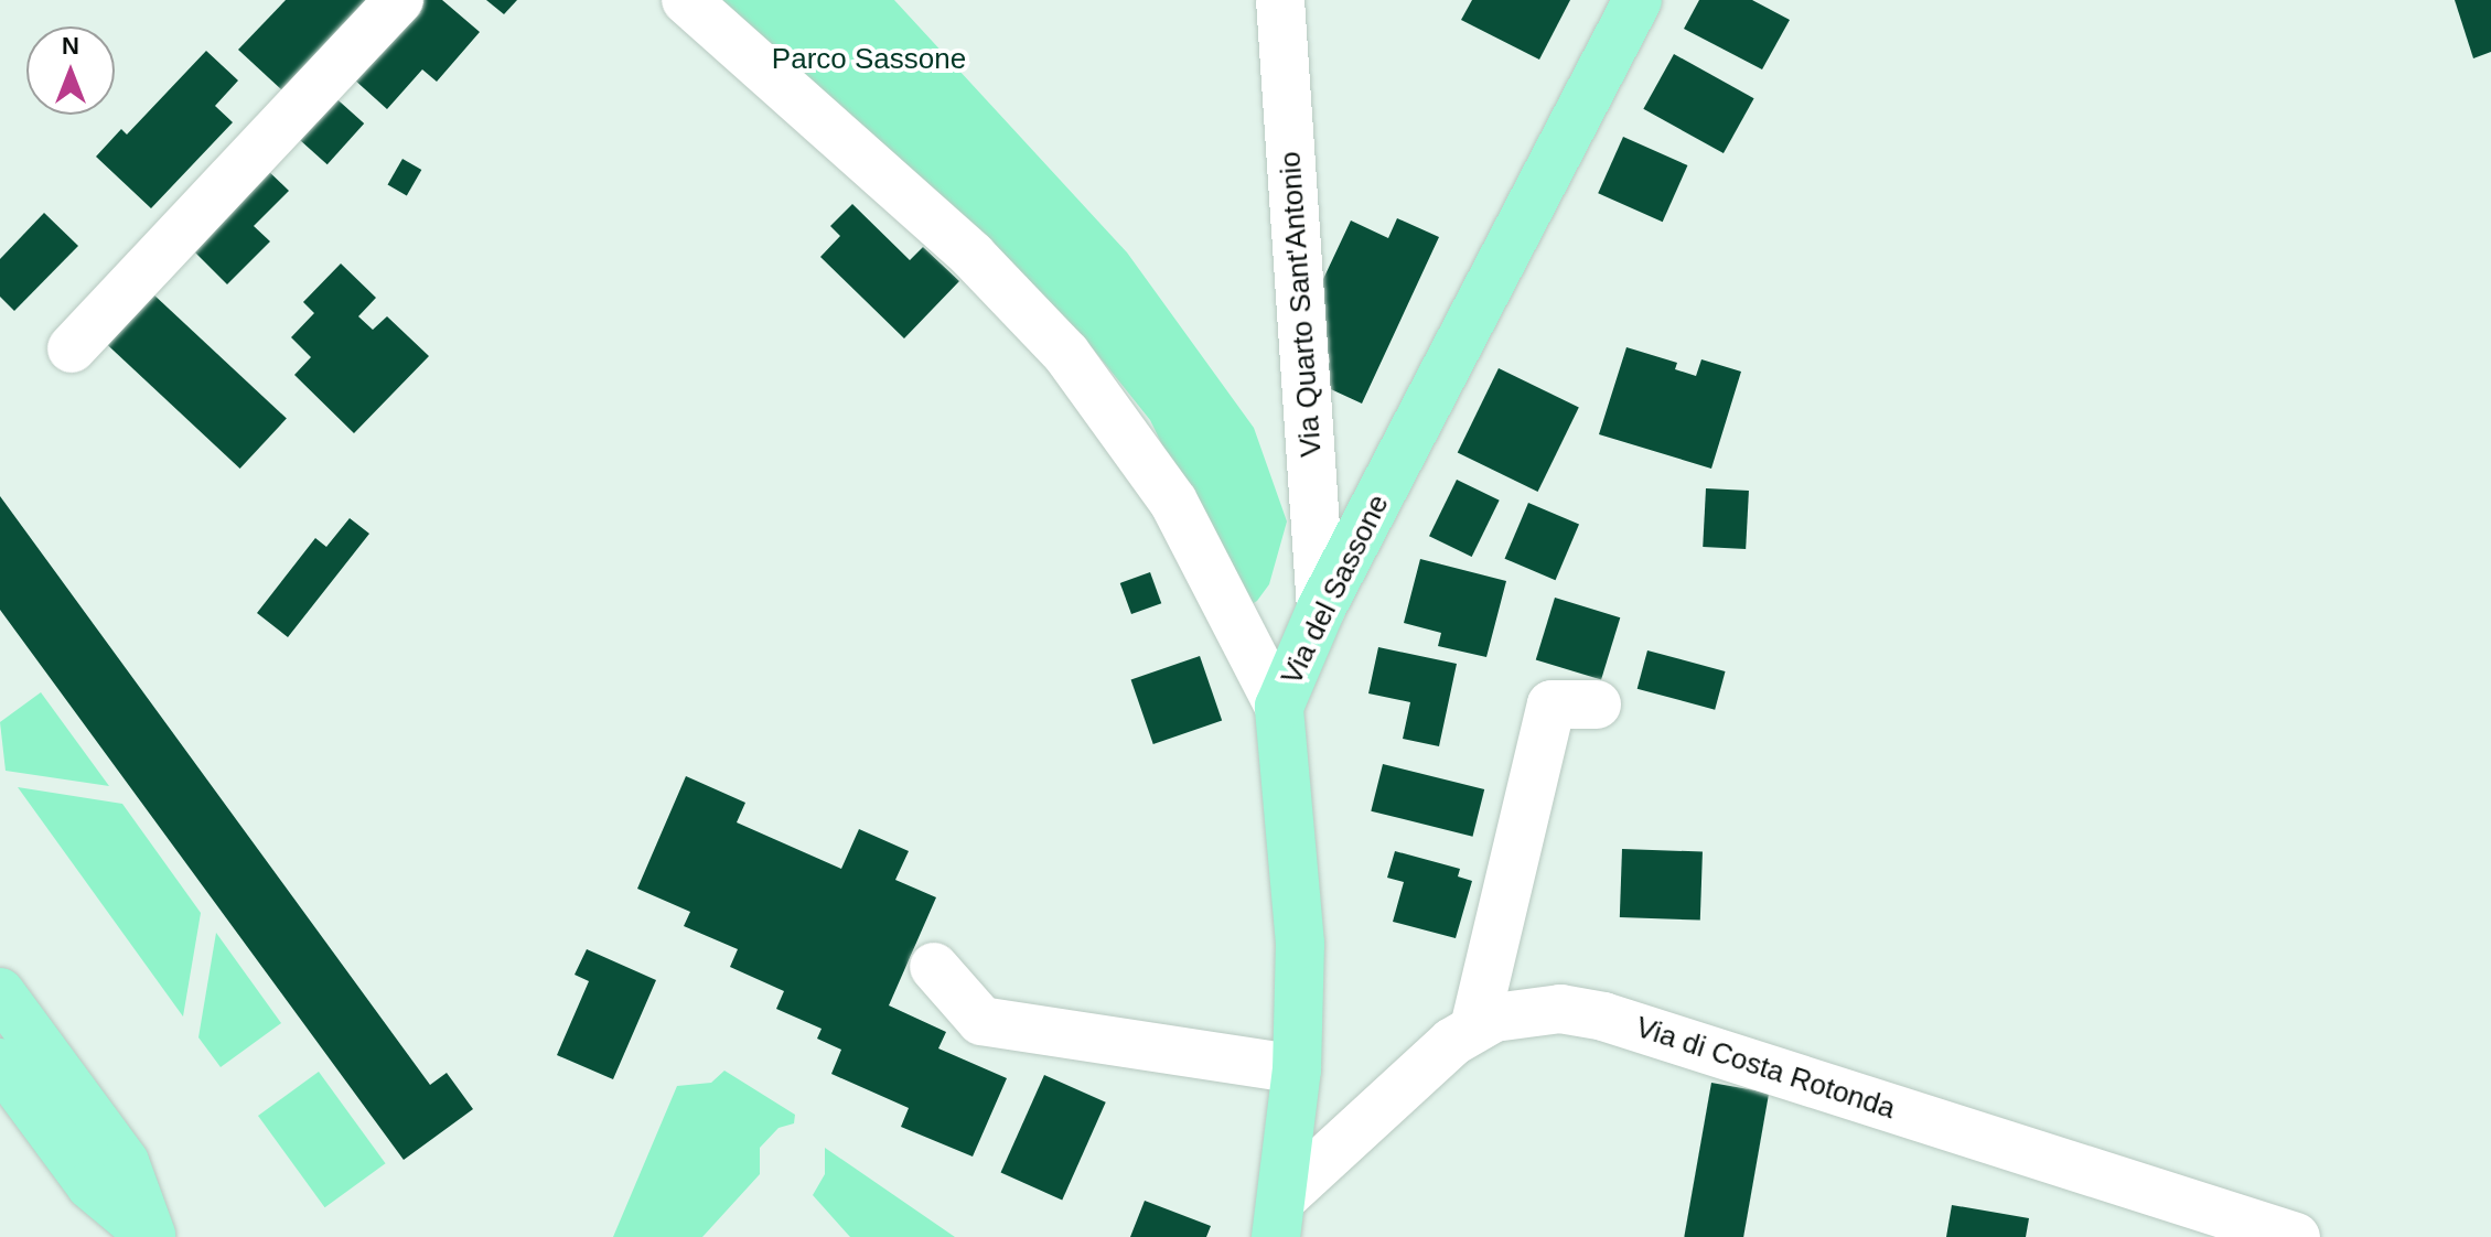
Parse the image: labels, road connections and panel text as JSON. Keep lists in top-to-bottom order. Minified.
{"streets":{"main road":["Via del Sassone"],"street":["Via Quarto Sant'Antonio","Via di Costa Rotonda"]},"crossings":[["Via Quarto Sant'Antonio","Via del Sassone"],["Via del Sassone","Via di Costa Rotonda"]],"parks":["Parco Sassone"],"north":"top"}
